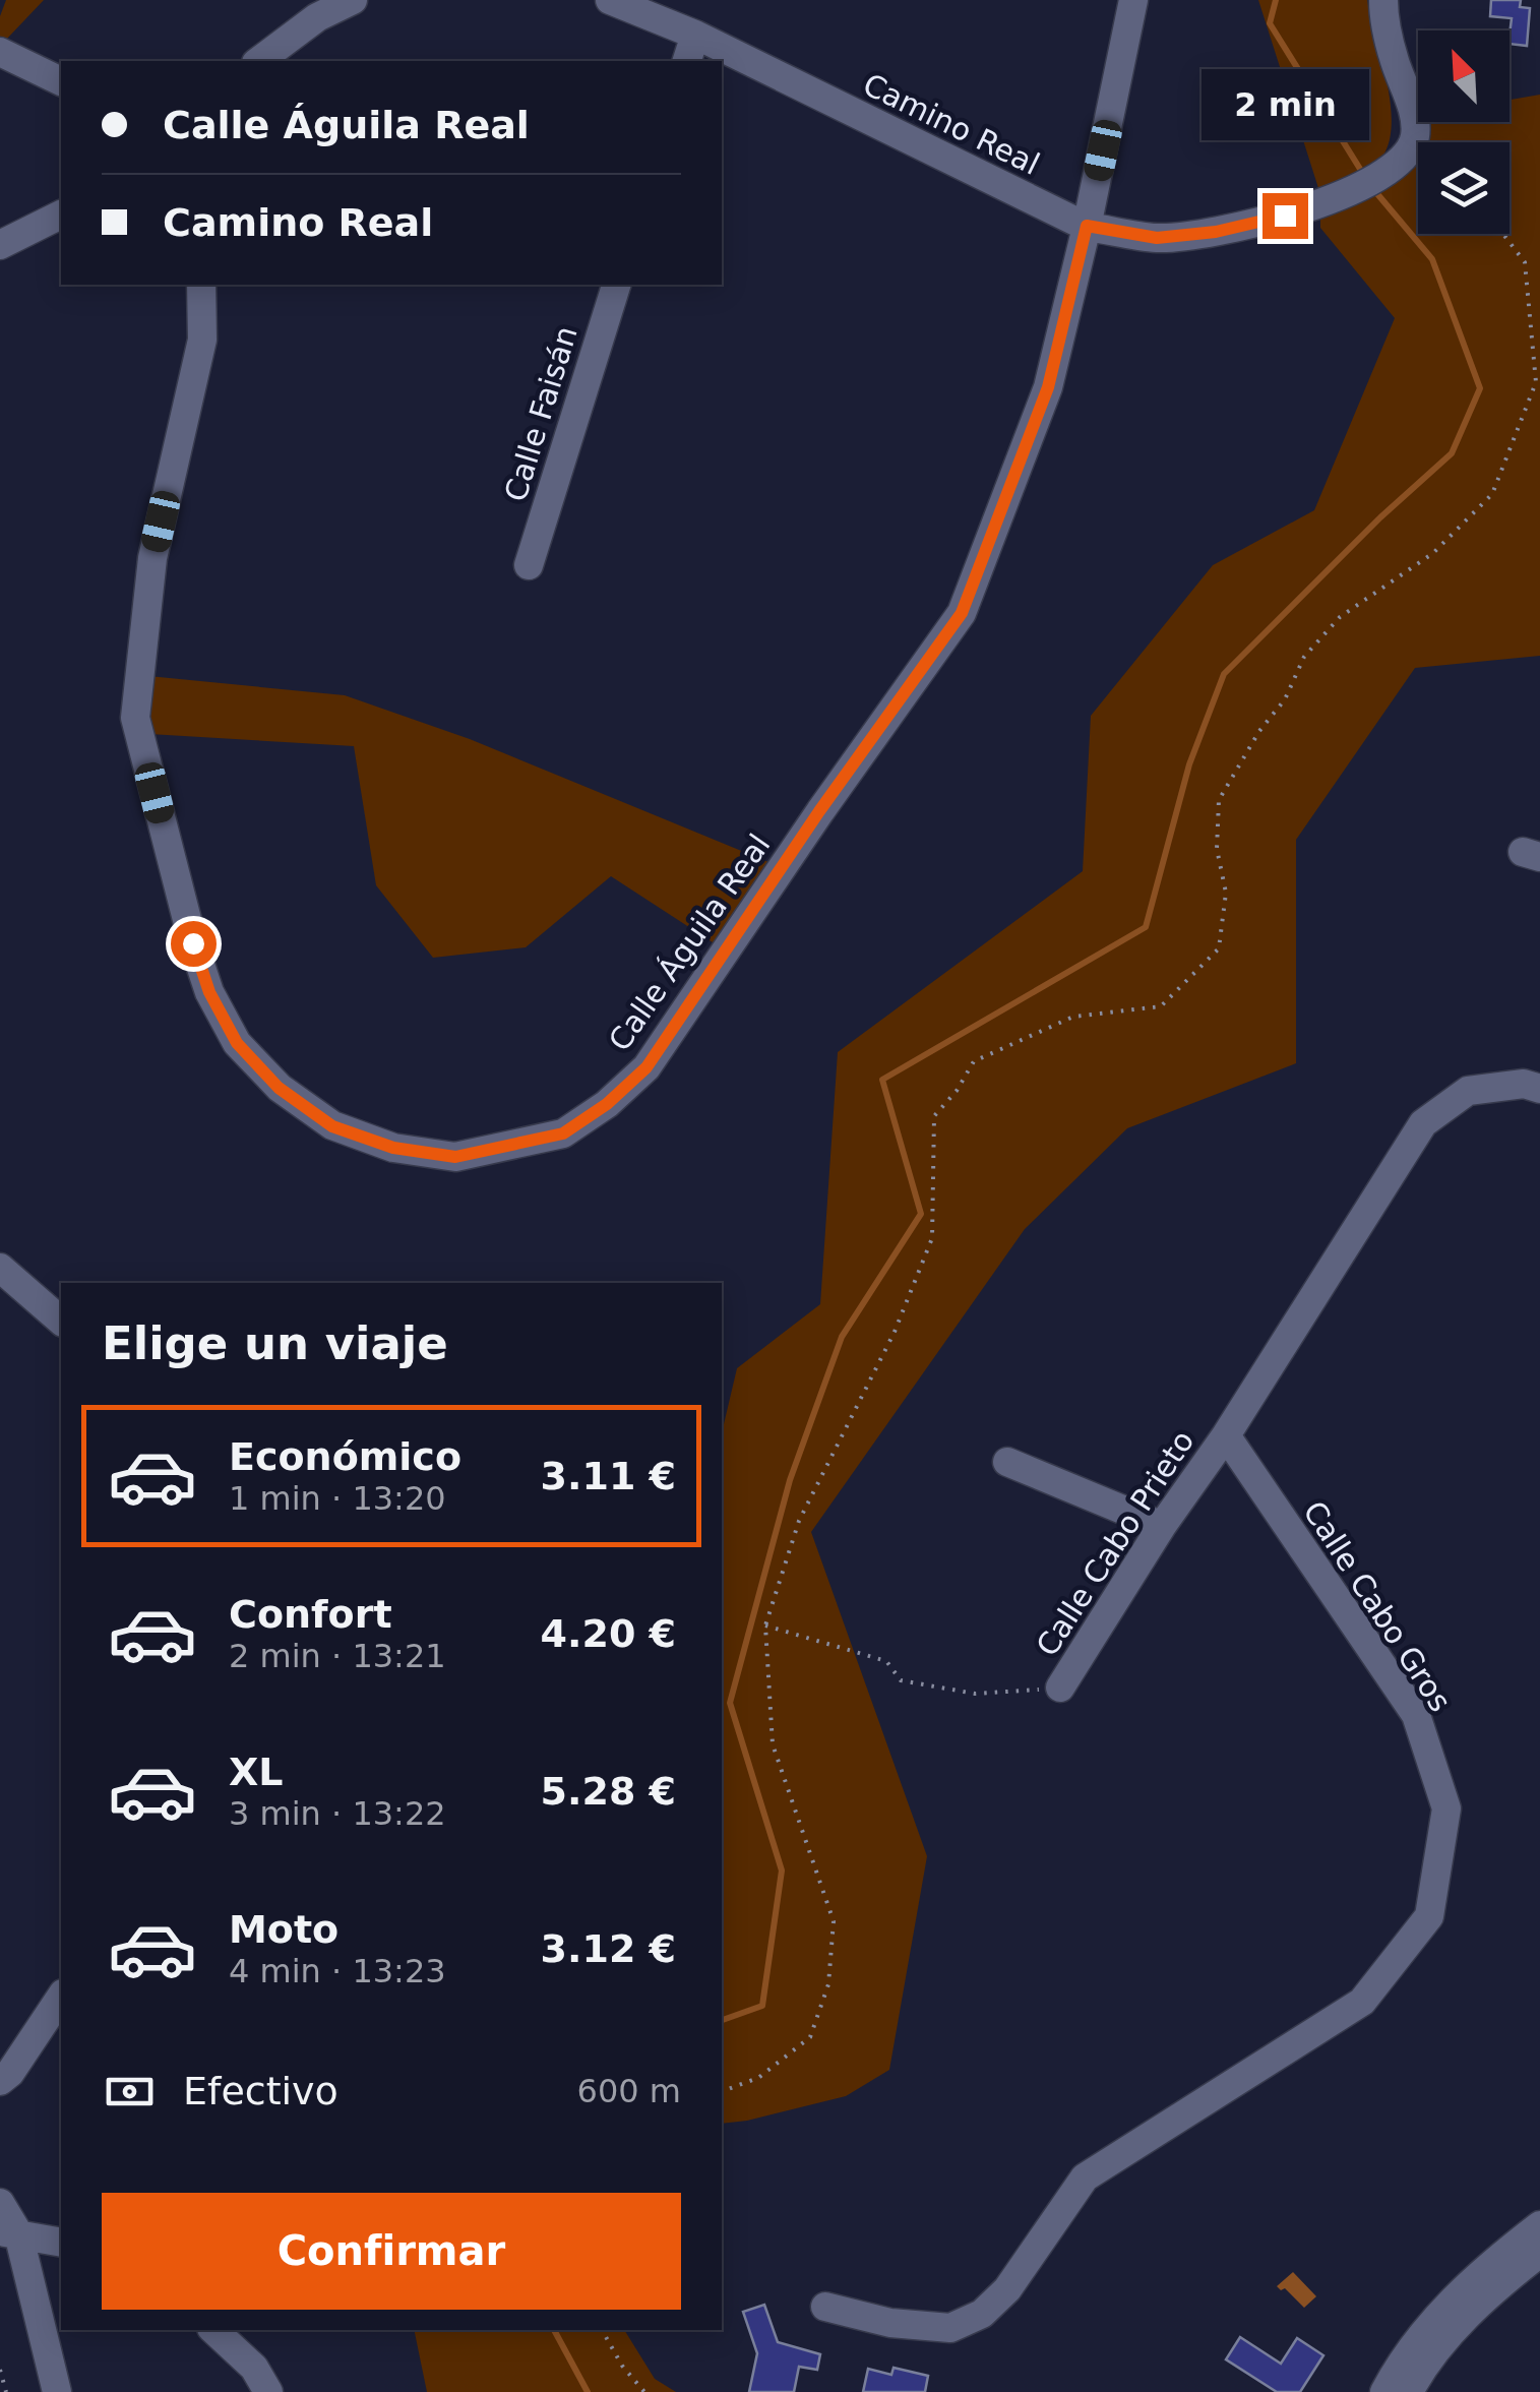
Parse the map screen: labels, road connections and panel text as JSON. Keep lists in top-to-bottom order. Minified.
{"streets":{"street":["Camino Real","Calle Faisán","Calle Águila Real","Calle Cabo Prieto","Calle Cabo Gros"]},"crossings":[["Camino Real","Calle Águila Real"],["Calle Cabo Prieto","Calle Cabo Gros"]],"north":"top left","page":{"banner":["Calle Águila Real","Camino Real"],"bubble":"2 min","heading":"Elige un viaje","list":[{"name":"Económico","note":"1 min · 13:20","value":"3.11 €"},{"name":"Confort","note":"2 min · 13:21","value":"4.20 €"},{"name":"XL","note":"3 min · 13:22","value":"5.28 €"},{"name":"Moto","note":"4 min · 13:23","value":"3.12 €"}],"pay":["Efectivo","600 m"],"buttons":"Confirmar"}}
